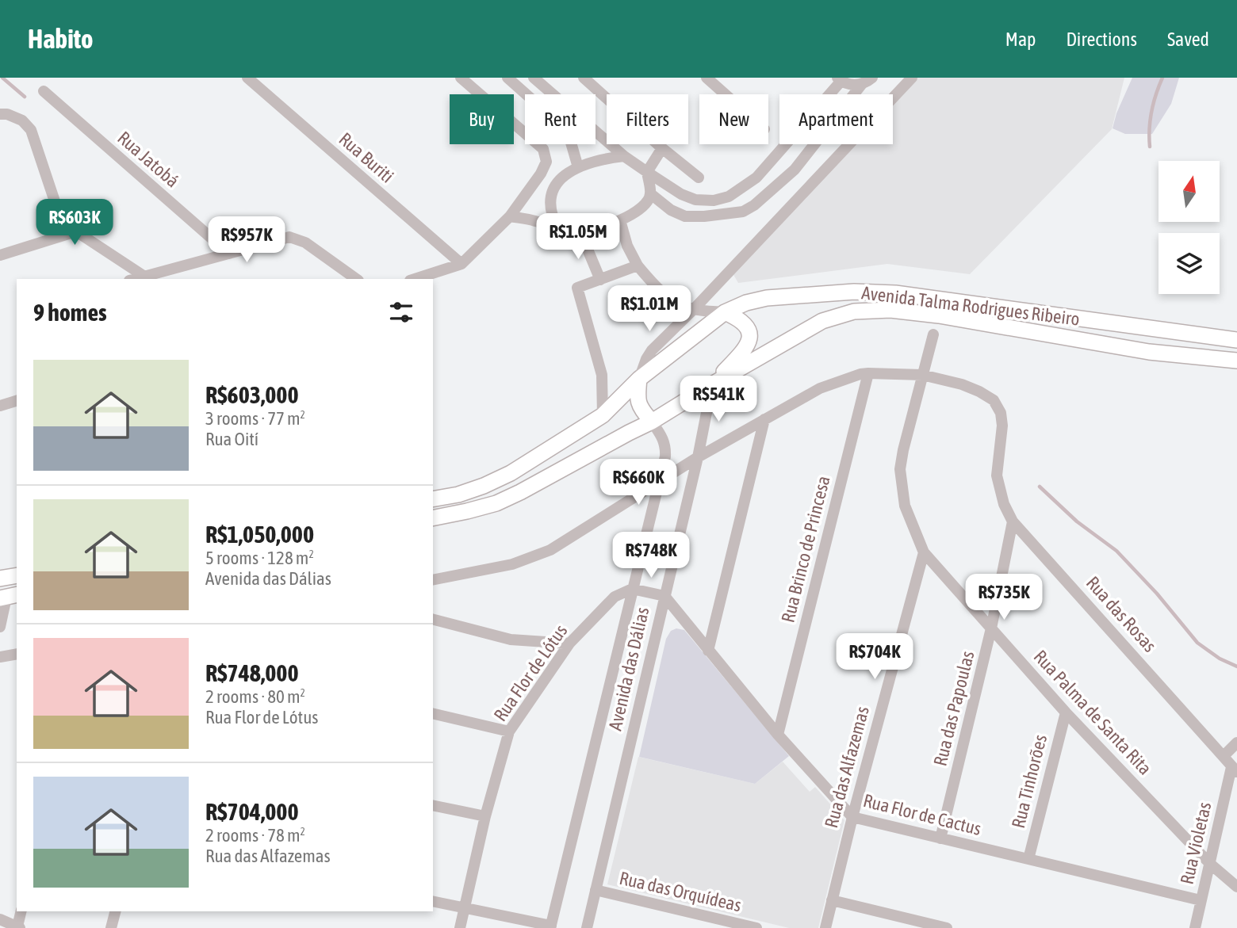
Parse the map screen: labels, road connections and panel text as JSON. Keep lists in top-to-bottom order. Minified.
{"streets":{"main road":["Avenida Talma Rodrigues Ribeiro"],"street":["Rua Buriti","Rua Jatobá","Rua Brinco de Princesa","Rua das Rosas","Avenida das Dálias","Rua Flor de Lótus","Rua das Papoulas","Rua Palma de Santa Rita","Rua das Alfazemas","Rua Tinhorões","Rua Flor de Cactus","Rua Violetas","Rua das Orquídeas"]},"crossings":[["Avenida Talma Rodrigues Ribeiro","Avenida das Dálias"],["Rua Brinco de Princesa","Rua das Rosas"],["Rua Brinco de Princesa","Rua Flor de Cactus"],["Rua das Rosas","Avenida das Dálias"],["Rua das Rosas","Rua das Papoulas"],["Rua das Rosas","Rua Palma de Santa Rita"],["Rua das Rosas","Rua Violetas"],["Avenida das Dálias","Rua Flor de Lótus"],["Avenida das Dálias","Rua Flor de Cactus"],["Avenida das Dálias","Rua das Orquídeas"],["Rua das Papoulas","Rua Palma de Santa Rita"],["Rua das Papoulas","Rua Flor de Cactus"],["Rua Palma de Santa Rita","Rua das Alfazemas"],["Rua Palma de Santa Rita","Rua Tinhorões"],["Rua Palma de Santa Rita","Rua Violetas"],["Rua das Alfazemas","Rua Flor de Cactus"],["Rua Tinhorões","Rua Flor de Cactus"],["Rua Flor de Cactus","Rua Violetas"]],"north":"top","page":{"header":"Habito","nav":["Map","Directions","Saved"],"chip":["Buy","Rent","Filters","New","Apartment"],"price":["R$603K","R$1.05M","R$957K","R$1.01M","R$541K","R$660K","R$748K","R$735K","R$704K"],"heading":"9 homes","list":[{"name":"R$603,000","note":"3 rooms · 77 m² · Rua Oití"},{"name":"R$1,050,000","note":"5 rooms · 128 m² · Avenida das Dálias"},{"name":"R$748,000","note":"2 rooms · 80 m² · Rua Flor de Lótus"},{"name":"R$704,000","note":"2 rooms · 78 m² · Rua das Alfazemas"}]}}
